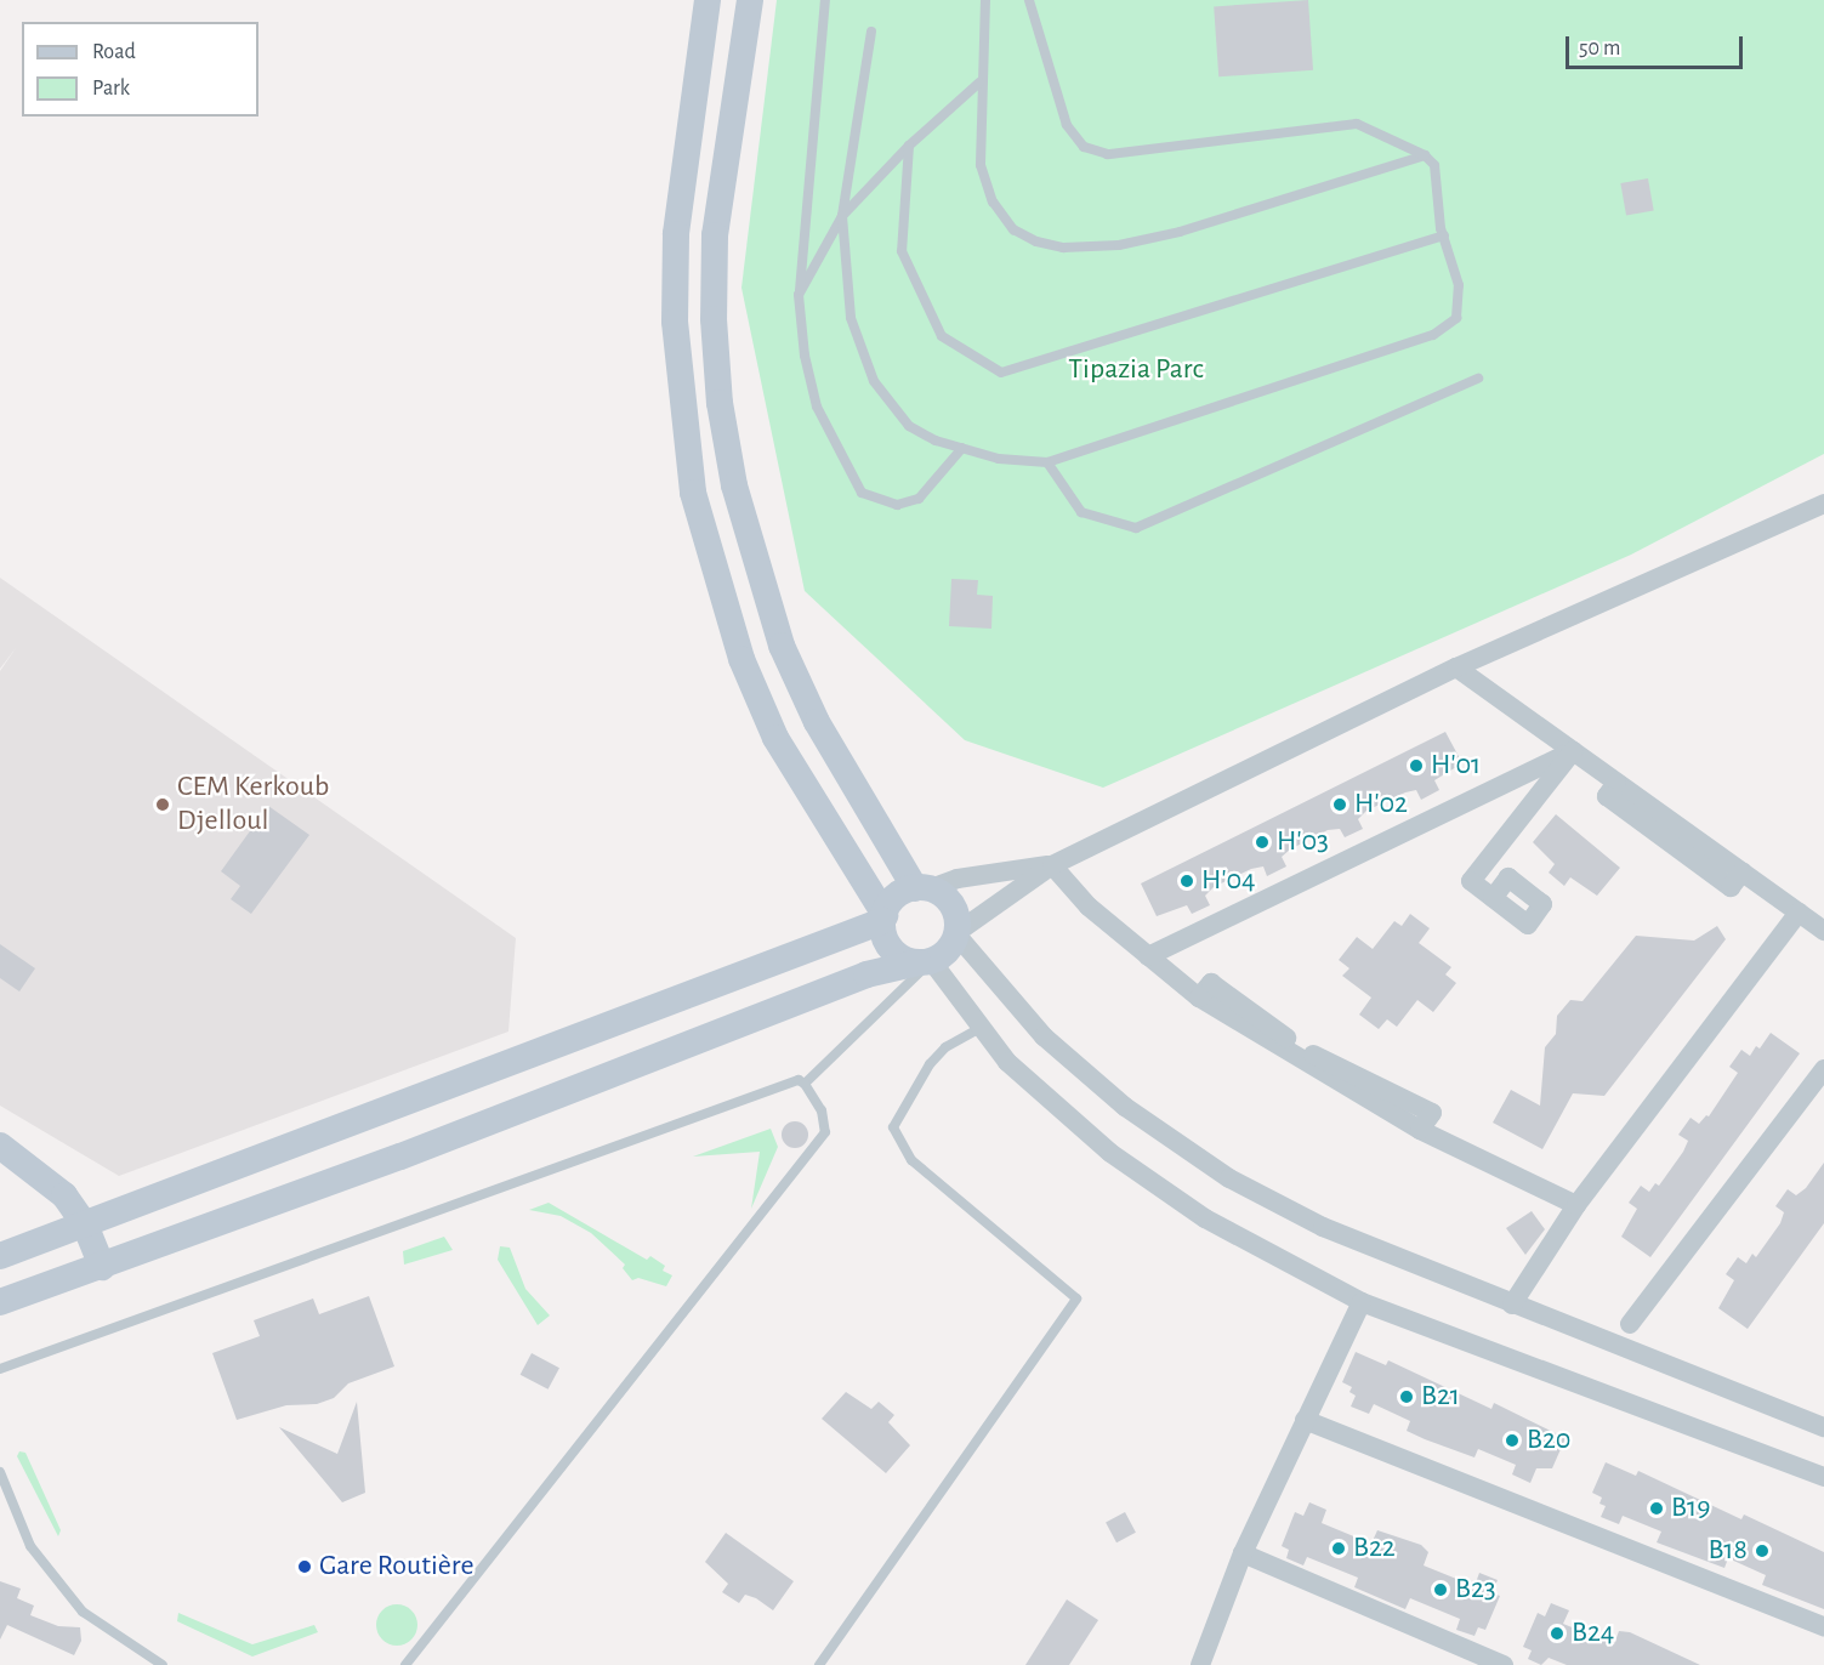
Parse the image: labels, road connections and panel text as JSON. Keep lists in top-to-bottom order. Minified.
{"parks":["Tipazia Parc"],"places":["H'01","CEM Kerkoub Djelloul","H'02","H'03","H'04","B21","B20","B19","B22","B18","Gare Routière","B23","B24"],"legend":["Road","Park"],"scale_bar":"50 m"}
